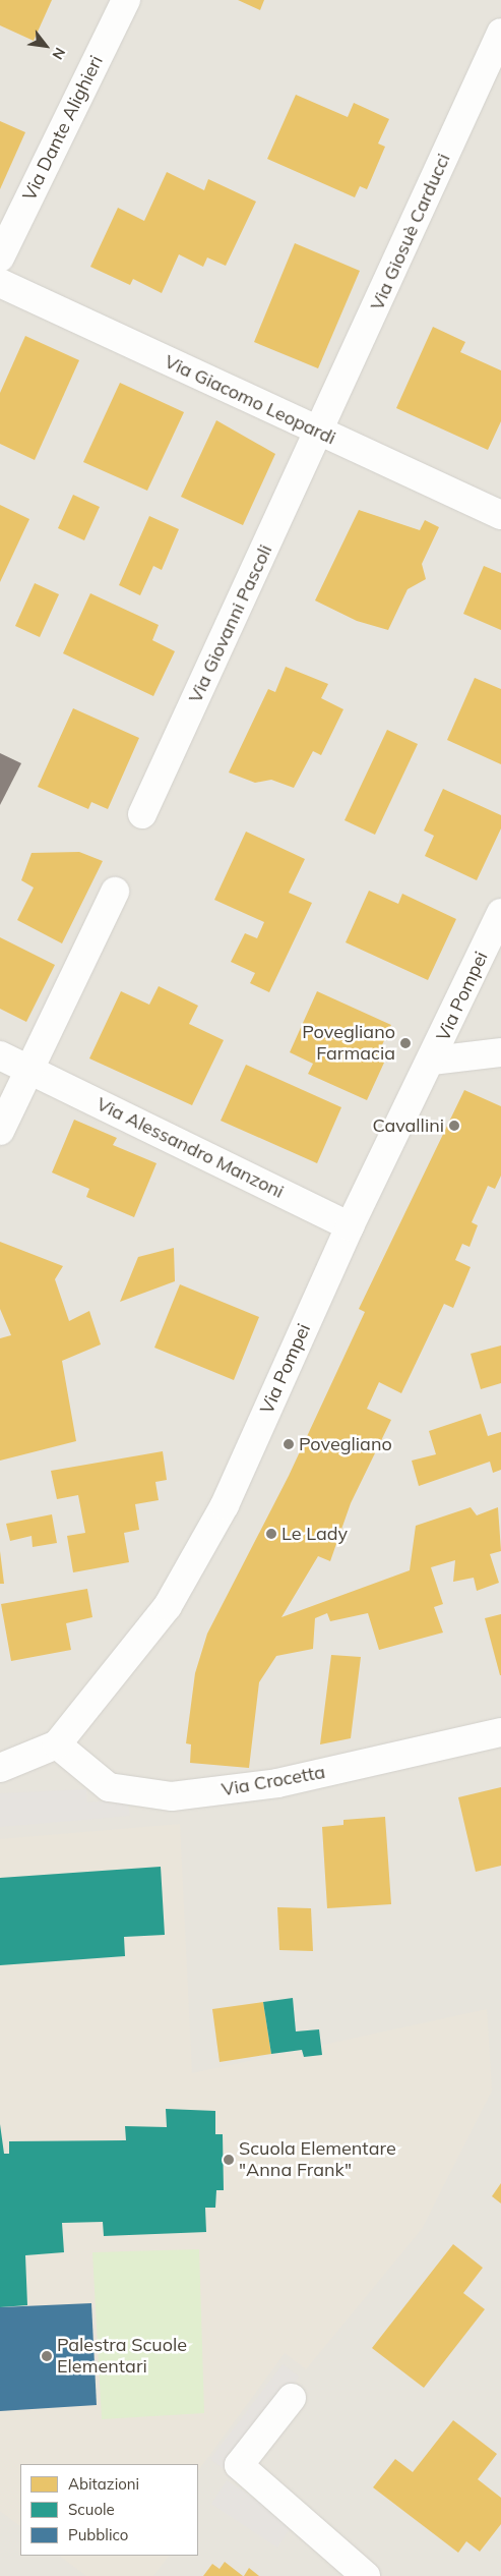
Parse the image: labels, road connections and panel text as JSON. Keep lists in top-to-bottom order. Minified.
{"streets":{"street":["Via Dante Alighieri","Via Giosuè Carducci","Via Giacomo Leopardi","Via Giovanni Pascoli","Via Pompei","Via Alessandro Manzoni","Via Crocetta"]},"crossings":[["Via Giosuè Carducci","Via Giacomo Leopardi"],["Via Giosuè Carducci","Via Giovanni Pascoli"],["Via Giacomo Leopardi","Via Giovanni Pascoli"],["Via Pompei","Via Alessandro Manzoni"],["Via Pompei","Via Crocetta"]],"places":["Povegliano Farmacia","Cavallini","Povegliano","Le Lady","Scuola Elementare \"Anna Frank\"","Palestra Scuole Elementari"],"legend":["Abitazioni","Scuole","Pubblico"],"north":"bottom right"}
